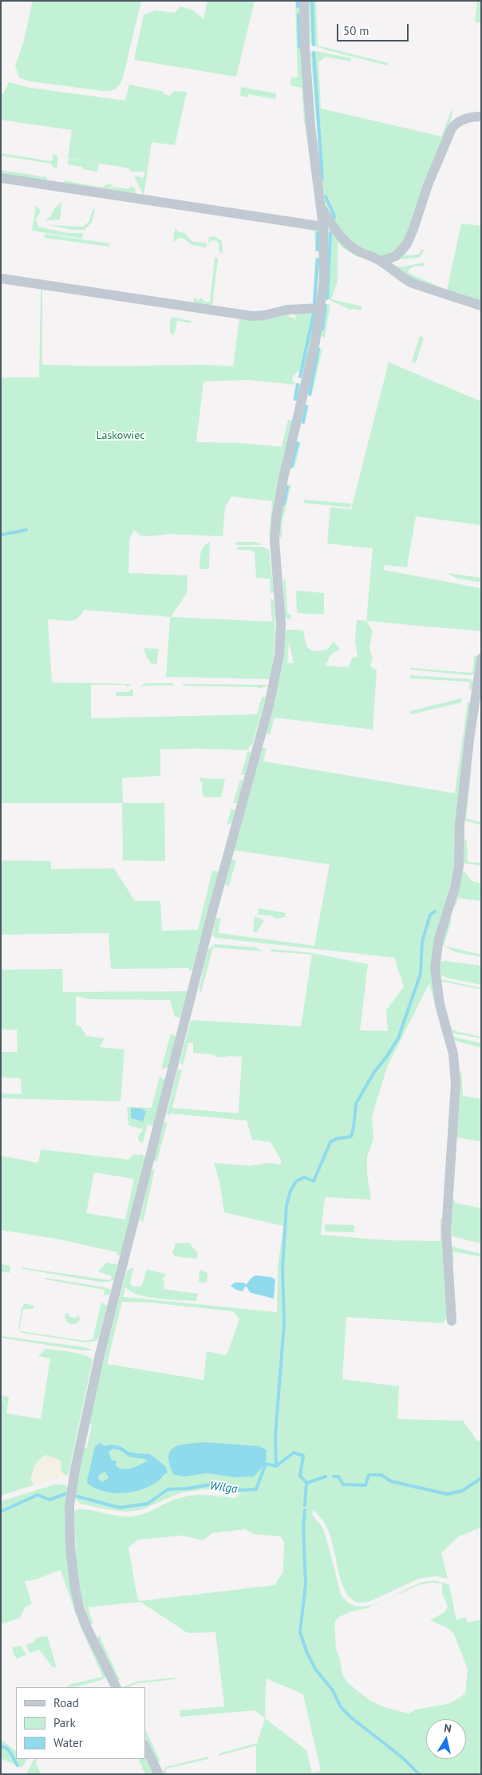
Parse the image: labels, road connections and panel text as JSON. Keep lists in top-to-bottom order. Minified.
{"water":["Wilga"],"parks":["Laskowiec"],"legend":["Road","Park","Water"],"scale_bar":"50 m","north":"top"}
